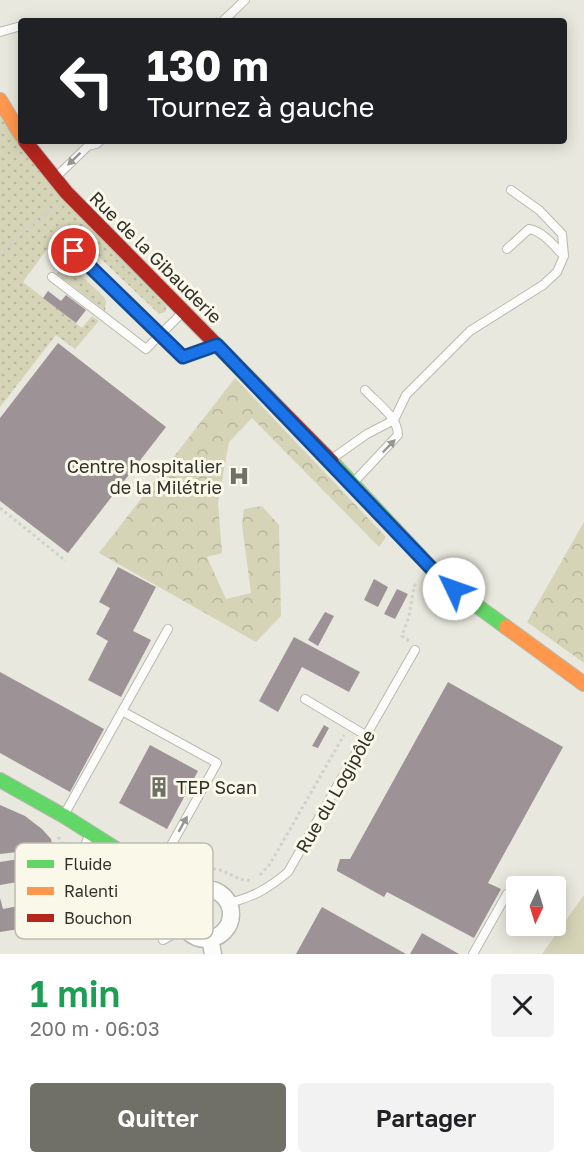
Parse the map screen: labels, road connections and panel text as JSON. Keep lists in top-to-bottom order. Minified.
{"streets":{"street":["Rue de la Gibauderie"],"lane":["Rue du Logipôle"]},"places":{"hospital":["Centre hospitalier de la Milétrie"],"building":["TEP Scan"]},"legend":["Fluide","Ralenti","Bouchon"],"north":"bottom","page":{"turn":["130 m","Tournez à gauche"],"heading":["1 min","200 m · 06:03"],"buttons":["Quitter","Partager"]}}
